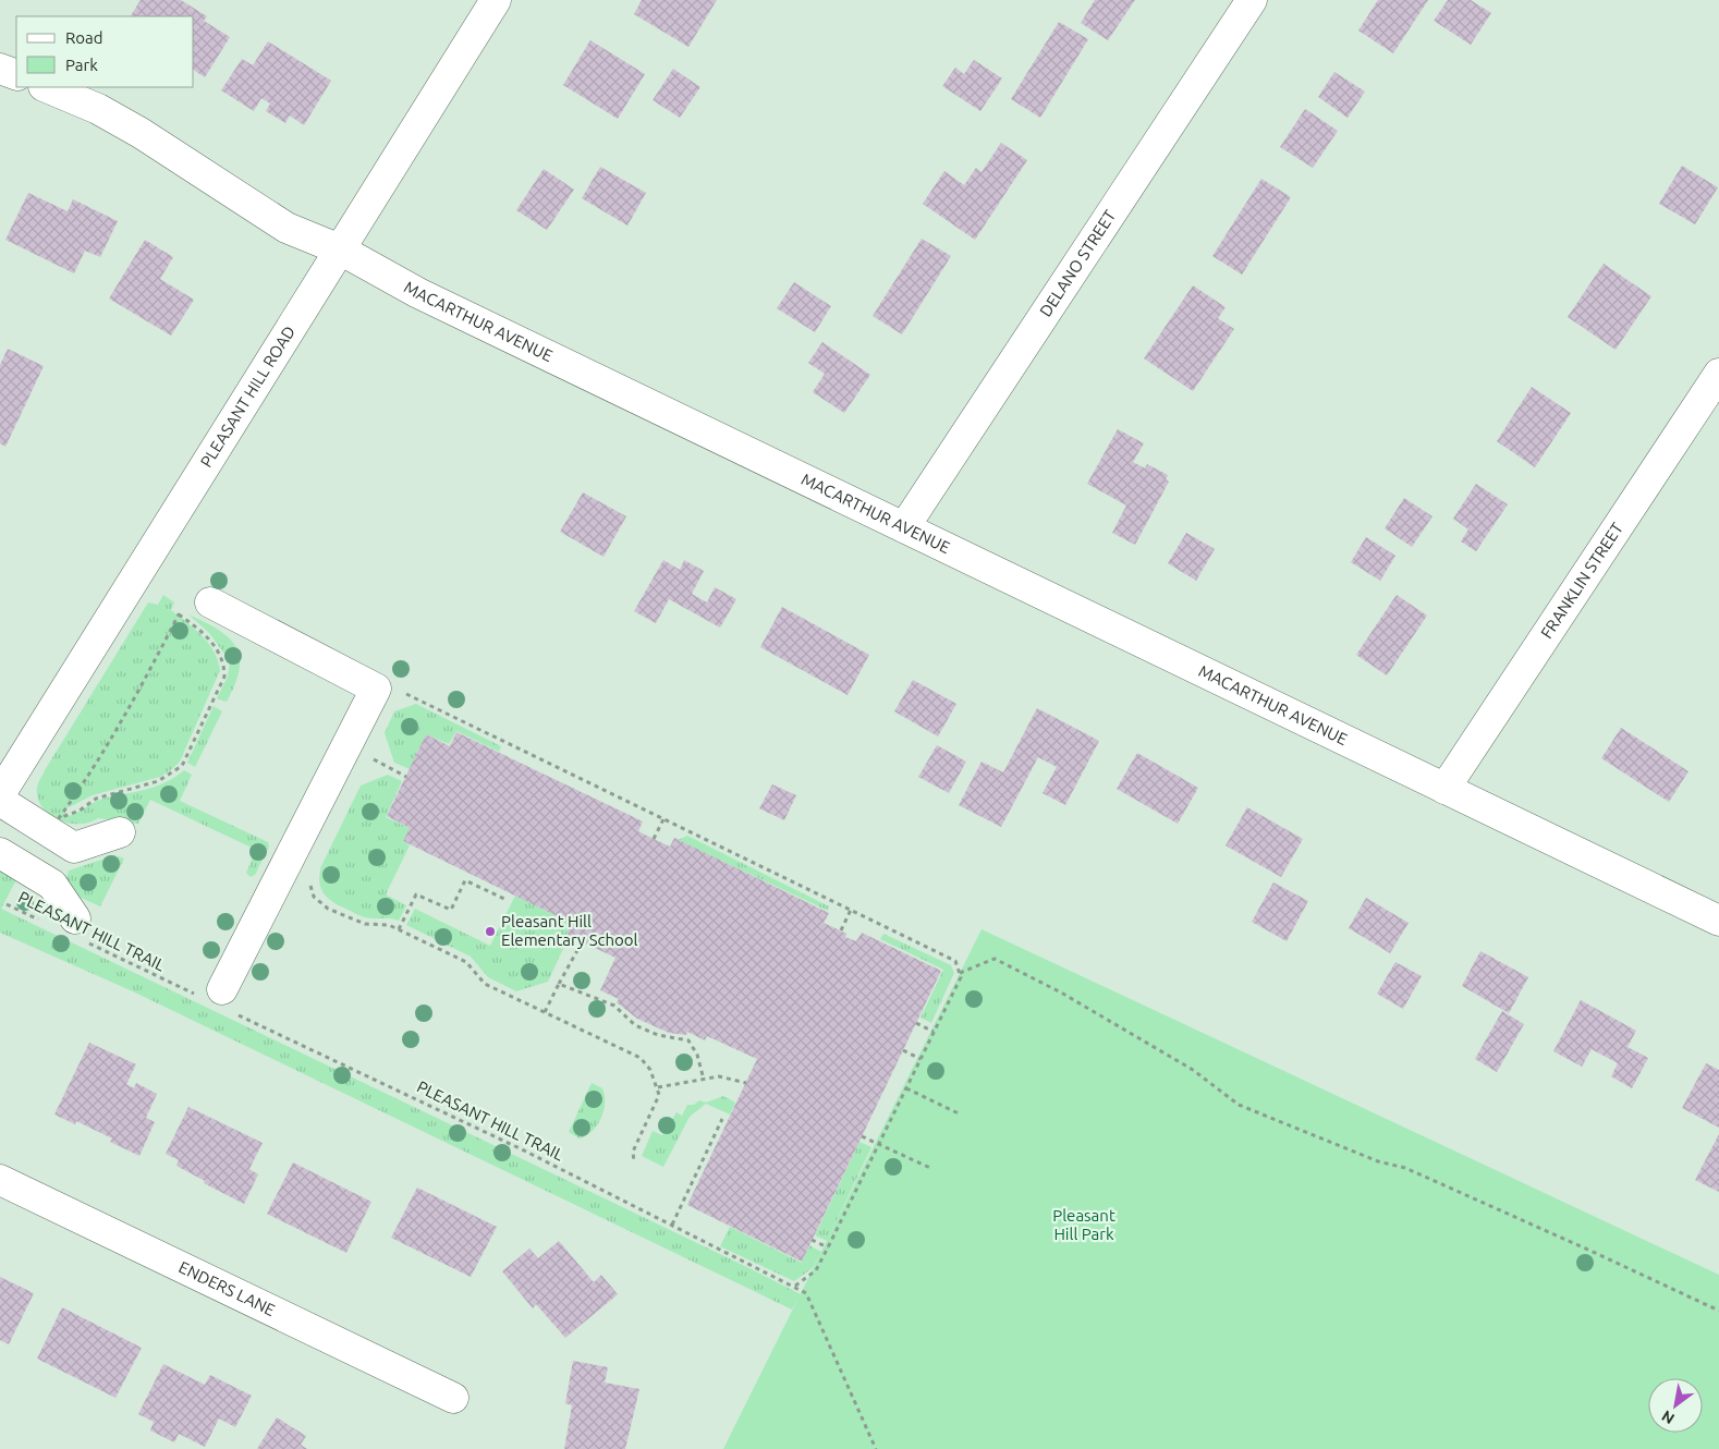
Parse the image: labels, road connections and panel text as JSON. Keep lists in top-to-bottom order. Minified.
{"streets":{"street":["DELANO STREET","MACARTHUR AVENUE","PLEASANT HILL ROAD","FRANKLIN STREET","ENDERS LANE"],"path":["PLEASANT HILL TRAIL"]},"crossings":[["DELANO STREET","MACARTHUR AVENUE"],["MACARTHUR AVENUE","PLEASANT HILL ROAD"],["MACARTHUR AVENUE","FRANKLIN STREET"]],"parks":["Pleasant Hill Park"],"places":["Pleasant Hill Elementary School"],"legend":["Road","Park"],"north":"bottom left"}
